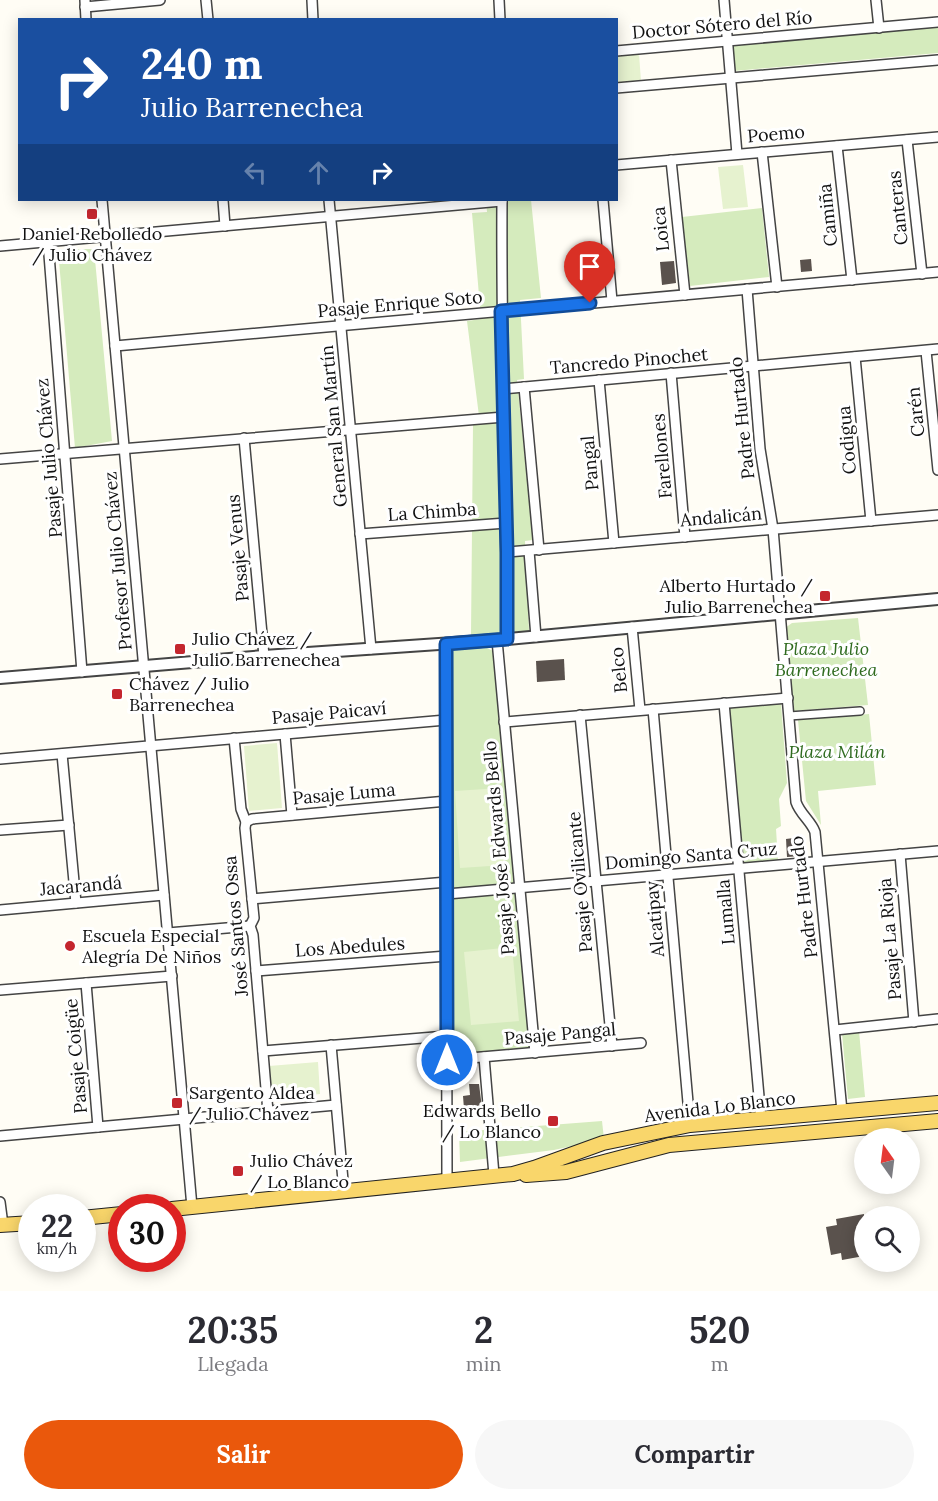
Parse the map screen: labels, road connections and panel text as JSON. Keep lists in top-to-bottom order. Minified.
{"streets":{"main road":["Avenida Lo Blanco"],"street":["Doctor Sótero del Río","Poemo","Canteras","Camiña","Loica","Pasaje Enrique Soto","Tancredo Pinochet","Carén","Padre Hurtado","General San Martín","Codigua","Farellones","Pasaje Julio Chávez","Pangal","La Chimba","Andalicán","Pasaje Venus","Profesor Julio Chávez","Belco","Pasaje Paicaví","Pasaje Luma","Pasaje José Edwards Bello","Domingo Santa Cruz","Pasaje Ovilicante","Jacarandá","Lumalla","Alcatipay","José Santos Ossa","Pasaje La Rioja","Los Abedules","Pasaje Pangal","Pasaje Coigüe"]},"crossings":[["Poemo","Canteras"],["Poemo","Camiña"],["Poemo","Loica"],["Canteras","Pasaje Enrique Soto"],["Camiña","Pasaje Enrique Soto"],["Loica","Pasaje Enrique Soto"],["Pasaje Enrique Soto","Padre Hurtado"],["Pasaje Enrique Soto","General San Martín"],["Pasaje Enrique Soto","Profesor Julio Chávez"],["Pasaje Enrique Soto","Pasaje José Edwards Bello"],["Tancredo Pinochet","Carén"],["Tancredo Pinochet","Padre Hurtado"],["Tancredo Pinochet","Codigua"],["Tancredo Pinochet","Farellones"],["Tancredo Pinochet","Pangal"],["Tancredo Pinochet","Pasaje José Edwards Bello"],["Padre Hurtado","Andalicán"],["Padre Hurtado","Domingo Santa Cruz"],["Padre Hurtado","Avenida Lo Blanco"],["General San Martín","La Chimba"],["Codigua","Andalicán"],["Farellones","Andalicán"],["Pangal","Andalicán"],["La Chimba","Pasaje José Edwards Bello"],["Andalicán","Pasaje José Edwards Bello"],["Profesor Julio Chávez","Pasaje Paicaví"],["Profesor Julio Chávez","Jacarandá"],["Profesor Julio Chávez","Avenida Lo Blanco"],["Pasaje Paicaví","José Santos Ossa"],["Pasaje Luma","José Santos Ossa"],["Pasaje José Edwards Bello","Domingo Santa Cruz"],["Pasaje José Edwards Bello","Pasaje Pangal"],["Domingo Santa Cruz","Pasaje Ovilicante"],["Domingo Santa Cruz","Lumalla"],["Domingo Santa Cruz","Alcatipay"],["Domingo Santa Cruz","Pasaje La Rioja"],["Pasaje Ovilicante","Pasaje Pangal"],["Lumalla","Avenida Lo Blanco"],["Alcatipay","Avenida Lo Blanco"],["José Santos Ossa","Los Abedules"]],"parks":["Plaza Julio Barrenechea","Plaza Milán"],"places":{"transit":["Daniel Rebolledo / Julio Chávez","Alberto Hurtado / Julio Barrenechea","Julio Chávez / Julio Barrenechea","Chávez / Julio Barrenechea","Sargento Aldea / Julio Chávez","Edwards Bello / Lo Blanco","Julio Chávez / Lo Blanco"],"other":["Escuela Especial Alegría De Niños"]},"north":"top","page":{"turn":["240 m","Julio Barrenechea"],"speed":"22 km/h","limit":"30","eta":["20:35","Llegada","2","min","520","m"],"buttons":["Salir","Compartir"]}}
